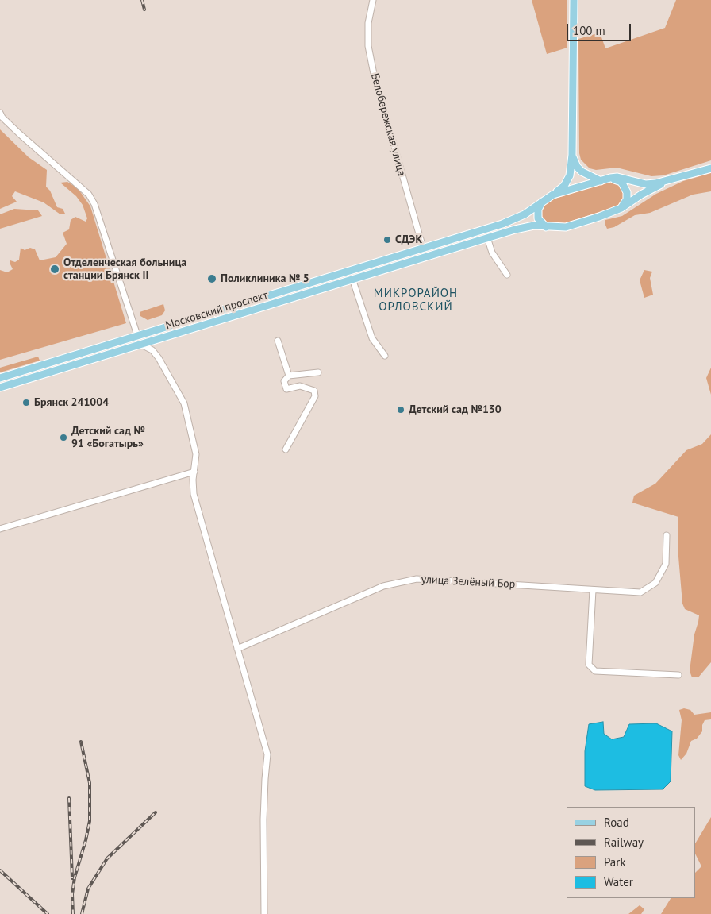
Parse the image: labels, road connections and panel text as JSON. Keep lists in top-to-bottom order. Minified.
{"streets":{"main road":["Московский проспект"],"street":["Белобережская улица","улица Зелёный Бор"]},"crossings":[["Белобережская улица","Московский проспект"]],"districts":["МИКРОРАЙОН ОРЛОВСКИЙ"],"places":["СДЭК","Отделенческая больница станции Брянск II","Поликлиника № 5","Брянск 241004","Детский сад №130","Детский сад № 91 «Богатырь»"],"legend":["Road","Railway","Park","Water"],"scale_bar":"100 m"}
